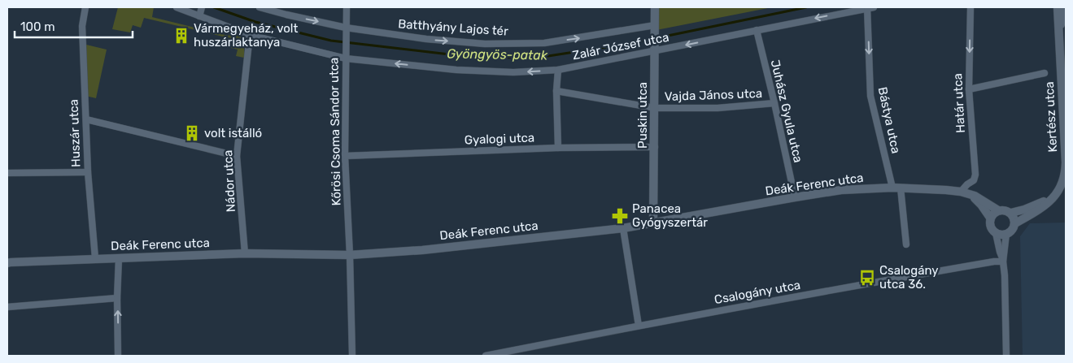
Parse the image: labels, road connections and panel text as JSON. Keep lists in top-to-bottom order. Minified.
{"streets":{"street":["Batthyány Lajos tér","Zalár József utca","Vajda János utca","Határ utca","Juhász Gyula utca","Puskin utca","Kertész utca","Bástya utca","Kőrösi Csoma Sándor utca","Huszár utca","Gyalogi utca","Nádor utca","Deák Ferenc utca","Csalogány utca"]},"crossings":[["Batthyány Lajos tér","Puskin utca"],["Batthyány Lajos tér","Kőrösi Csoma Sándor utca"],["Zalár József utca","Juhász Gyula utca"],["Zalár József utca","Puskin utca"],["Zalár József utca","Bástya utca"],["Zalár József utca","Kőrösi Csoma Sándor utca"],["Zalár József utca","Nádor utca"],["Vajda János utca","Juhász Gyula utca"],["Vajda János utca","Puskin utca"],["Határ utca","Deák Ferenc utca"],["Juhász Gyula utca","Deák Ferenc utca"],["Puskin utca","Gyalogi utca"],["Puskin utca","Deák Ferenc utca"],["Bástya utca","Deák Ferenc utca"],["Kőrösi Csoma Sándor utca","Gyalogi utca"],["Kőrösi Csoma Sándor utca","Deák Ferenc utca"],["Huszár utca","Deák Ferenc utca"],["Nádor utca","Deák Ferenc utca"]],"one_way":["Batthyány Lajos tér","Zalár József utca","Határ utca","Bástya utca"],"water":["Gyöngyös-patak"],"places":{"building":["Vármegyeház, volt huszárlaktanya","volt istálló"],"pharmacy":["Panacea Gyógyszertár"],"bus stop":["Csalogány utca 36."]},"scale_bar":"100 m"}
